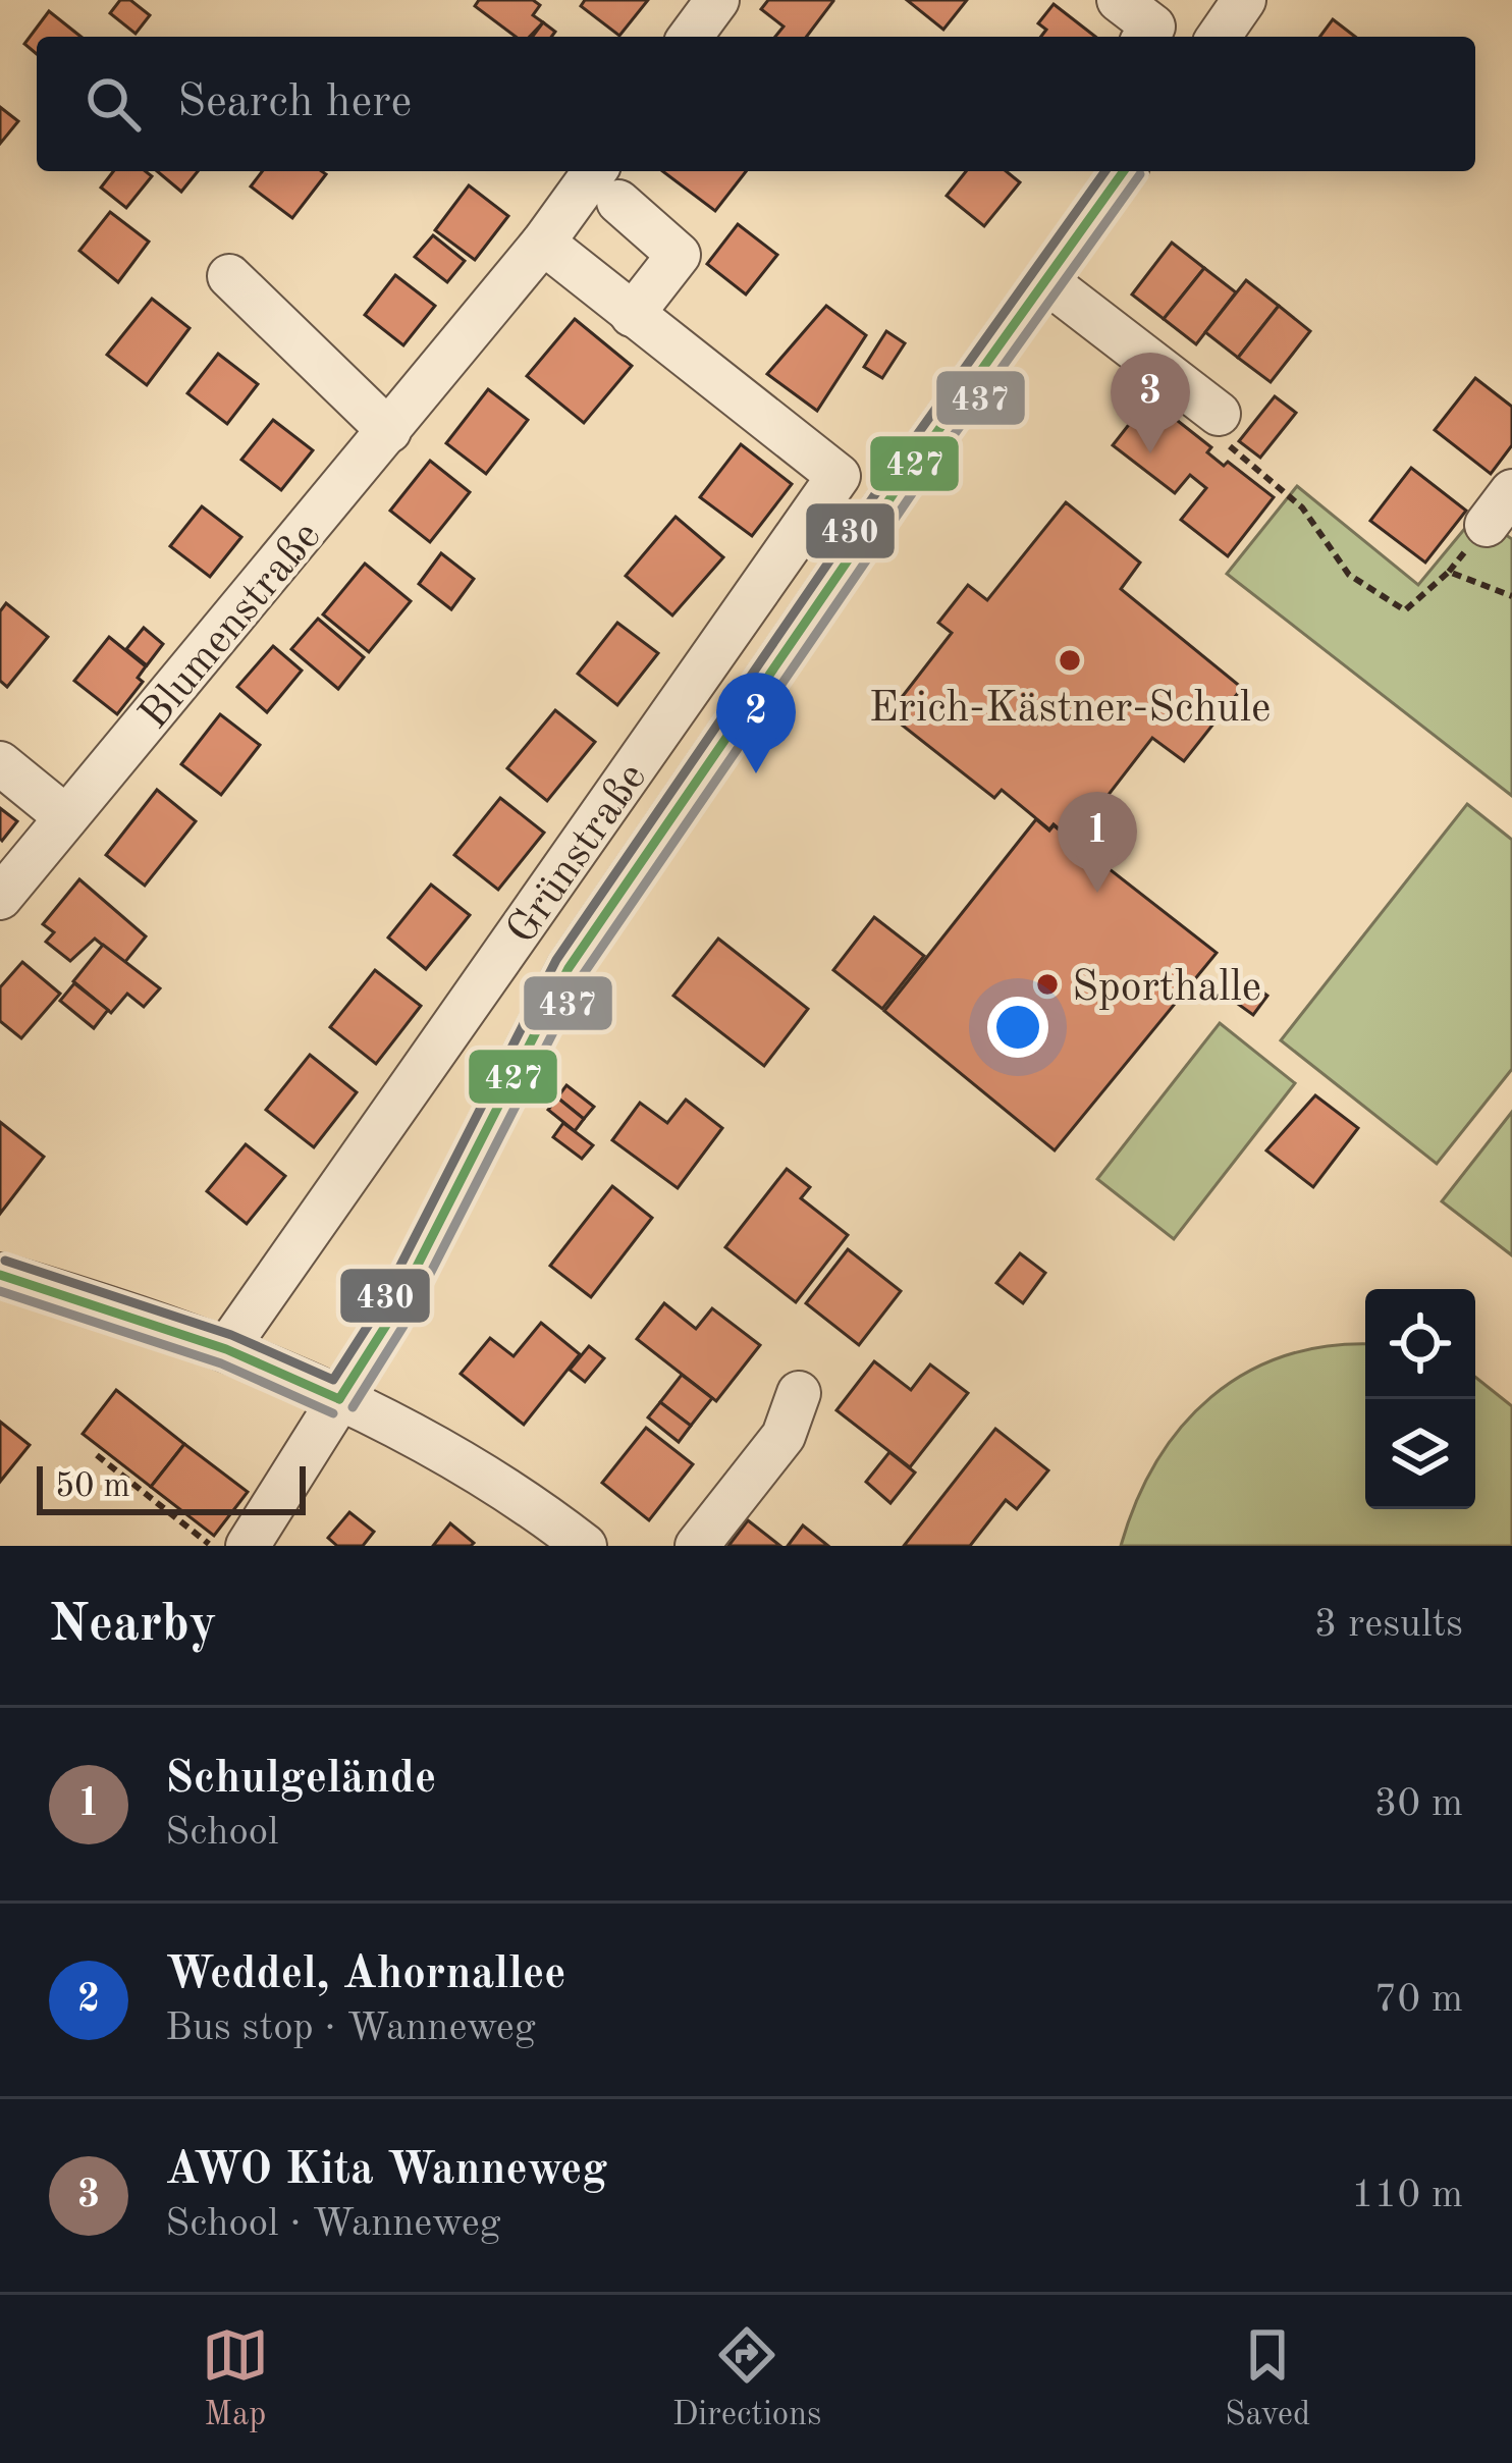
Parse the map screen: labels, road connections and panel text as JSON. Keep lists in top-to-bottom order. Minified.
{"streets":{"street":["Blumenstraße","Grünstraße"]},"places":["Erich-Kästner-Schule","Sporthalle"],"lines":["transit line 427","transit line 430","transit line 437"],"scale_bar":"50 m","page":{"search":"Search here","pins":["3","2","1"],"scale":"50 m","heading":["Nearby","3 results"],"list":[{"mark":"1","name":"Schulgelände","note":"School","value":"30 m"},{"mark":"2","name":"Weddel, Ahornallee","note":"Bus stop · Wanneweg","value":"70 m"},{"mark":"3","name":"AWO Kita Wanneweg","note":"School · Wanneweg","value":"110 m"}],"nav":["Map","Directions","Saved"]}}
